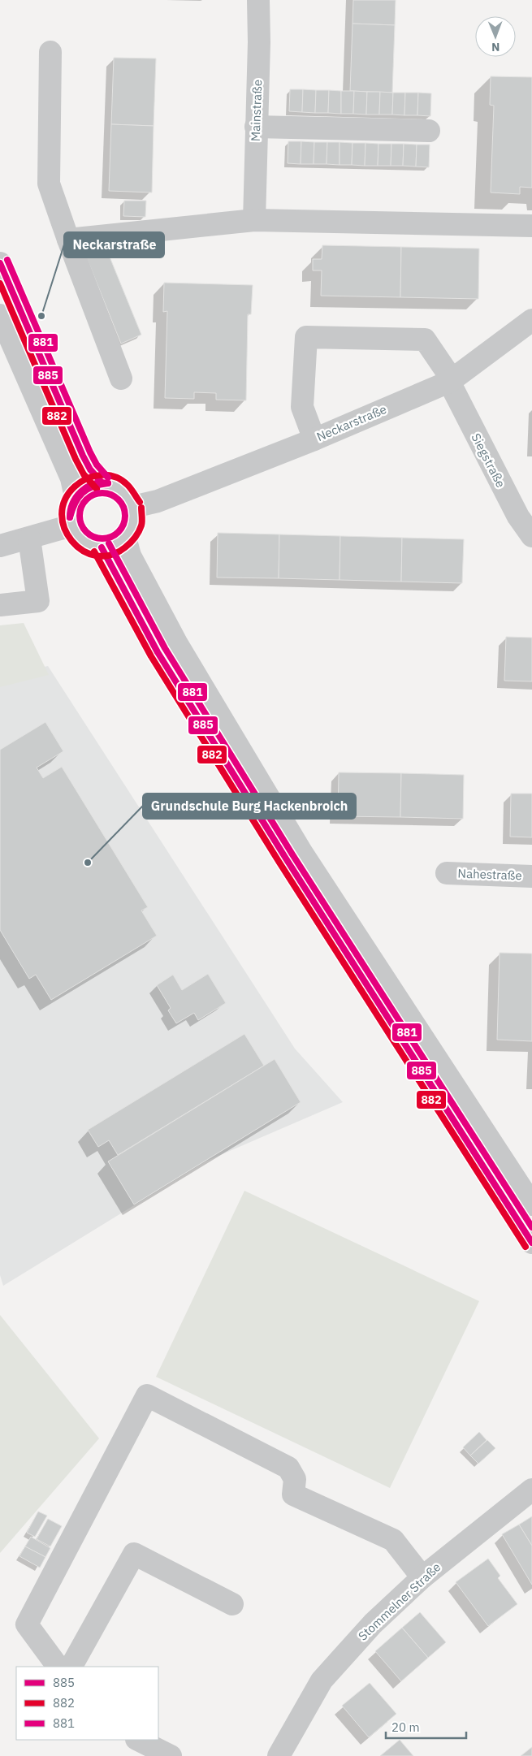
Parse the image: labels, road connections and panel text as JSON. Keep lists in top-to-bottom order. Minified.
{"streets":{"street":["Mainstraße","Neckarstraße","Siegstraße","Nahestraße","Stommelner Straße"]},"crossings":[["Neckarstraße","Siegstraße"]],"places":["Neckarstraße","Grundschule Burg Hackenbroich"],"lines":["transit line 881","transit line 885","transit line 882"],"legend":["885","882","881"],"scale_bar":"20 m","north":"bottom"}
